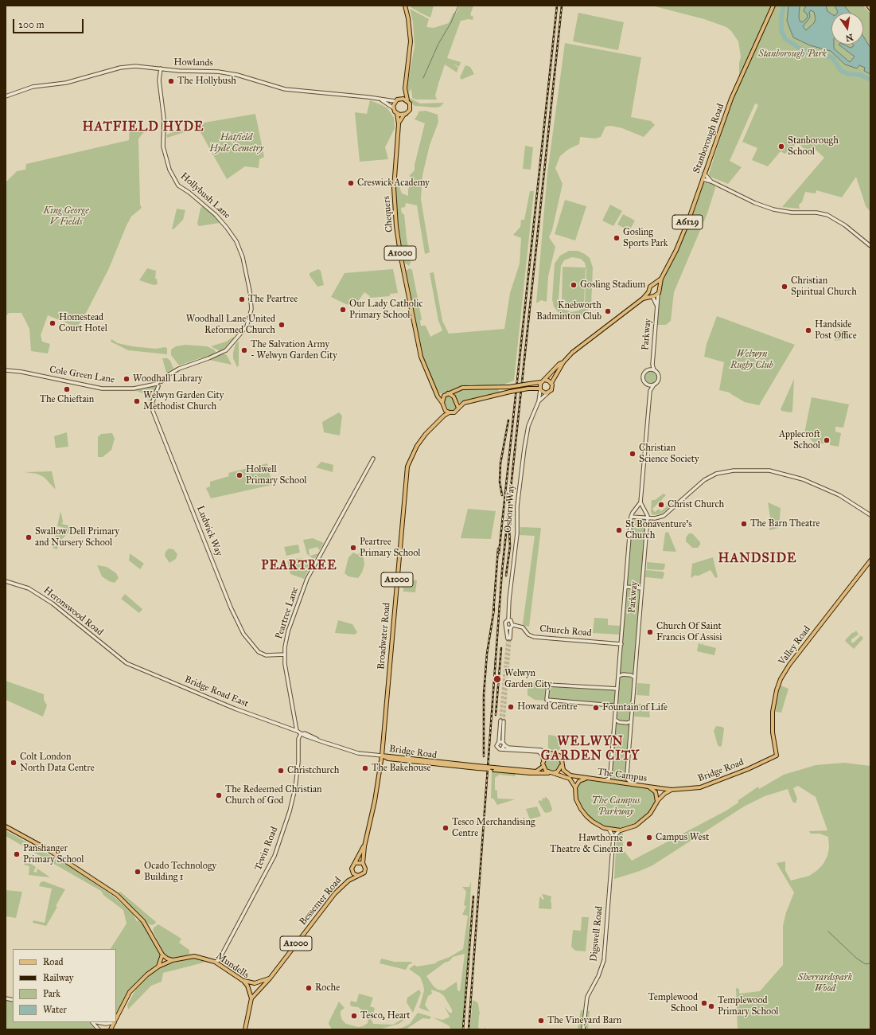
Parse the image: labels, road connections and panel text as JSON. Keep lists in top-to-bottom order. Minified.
{"streets":{"main road":["Stanborough Road","Chequers","A6129","A1000","Broadwater Road","Valley Road","Bridge Road","The Campus","Bessemer Road","Mundells"],"street":["Howlands","Hollybush Lane","Parkway","Cole Green Lane","Osborn Way","Ludwick Way","Heronswood Road","Peartree Lane","Church Road","Bridge Road East","Tewin Road","Digswell Road"]},"crossings":[["Howlands","Hollybush Lane"],["Howlands","Chequers"],["Stanborough Road","Parkway"],["Stanborough Road","Osborn Way"],["Hollybush Lane","Ludwick Way"],["Chequers","A1000"],["Chequers","Broadwater Road"],["A1000","Broadwater Road"],["A1000","Bridge Road East"],["A1000","Bridge Road"],["A1000","Bessemer Road"],["A1000","Mundells"],["Parkway","Church Road"],["Parkway","The Campus"],["Cole Green Lane","Ludwick Way"],["Ludwick Way","Peartree Lane"],["Heronswood Road","Bridge Road East"],["Peartree Lane","Bridge Road East"],["Broadwater Road","Bridge Road East"],["Broadwater Road","Bridge Road"],["Valley Road","Bridge Road"],["Bridge Road East","Bridge Road"],["Bridge Road East","Tewin Road"],["Bridge Road","The Campus"],["Bessemer Road","Mundells"]],"districts":["HATFIELD HYDE","HANDSIDE","PEARTREE","WELWYN GARDEN CITY"],"parks":["Stanborough Park","Hatfield Hyde Cemetry","King George V Fields","Welwyn Rugby Club","The Campus Parkway","Sherrardspark Wood"],"places":["The Hollybush","Stanborough School","Creswick Academy","Gosling Sports Park","Gosling Stadium","Christian Spiritual Church","The Peartree","Our Lady Catholic Primary School","Knebworth Badminton Club","Homestead Court Hotel","Woodhall Lane United Reformed Church","Handside Post Office","The Salvation Army - Welwyn Garden City","Woodhall Library","The Chieftain","Welwyn Garden City Methodist Church","Applecroft School","Christian Science Society","Holwell Primary School","Christ Church","The Barn Theatre","St Bonaventure's Church","Swallow Dell Primary and Nursery School","Peartree Primary School","Church Of Saint Francis Of Assisi","Welwyn Garden City","Howard Centre","Fountain of Life","Colt London North Data Centre","The Bakehouse","Christchurch","The Redeemed Christian Church of God","Tesco Merchandising Centre","Campus West","Hawthorne Theatre & Cinema","Panshanger Primary School","Ocado Technology Building 1","Roche","Templewood School","Templewood Primary School","Tesco, Heart","The Vineyard Barn"],"legend":["Road","Railway","Park","Water"],"scale_bar":"200 m","north":"bottom"}
